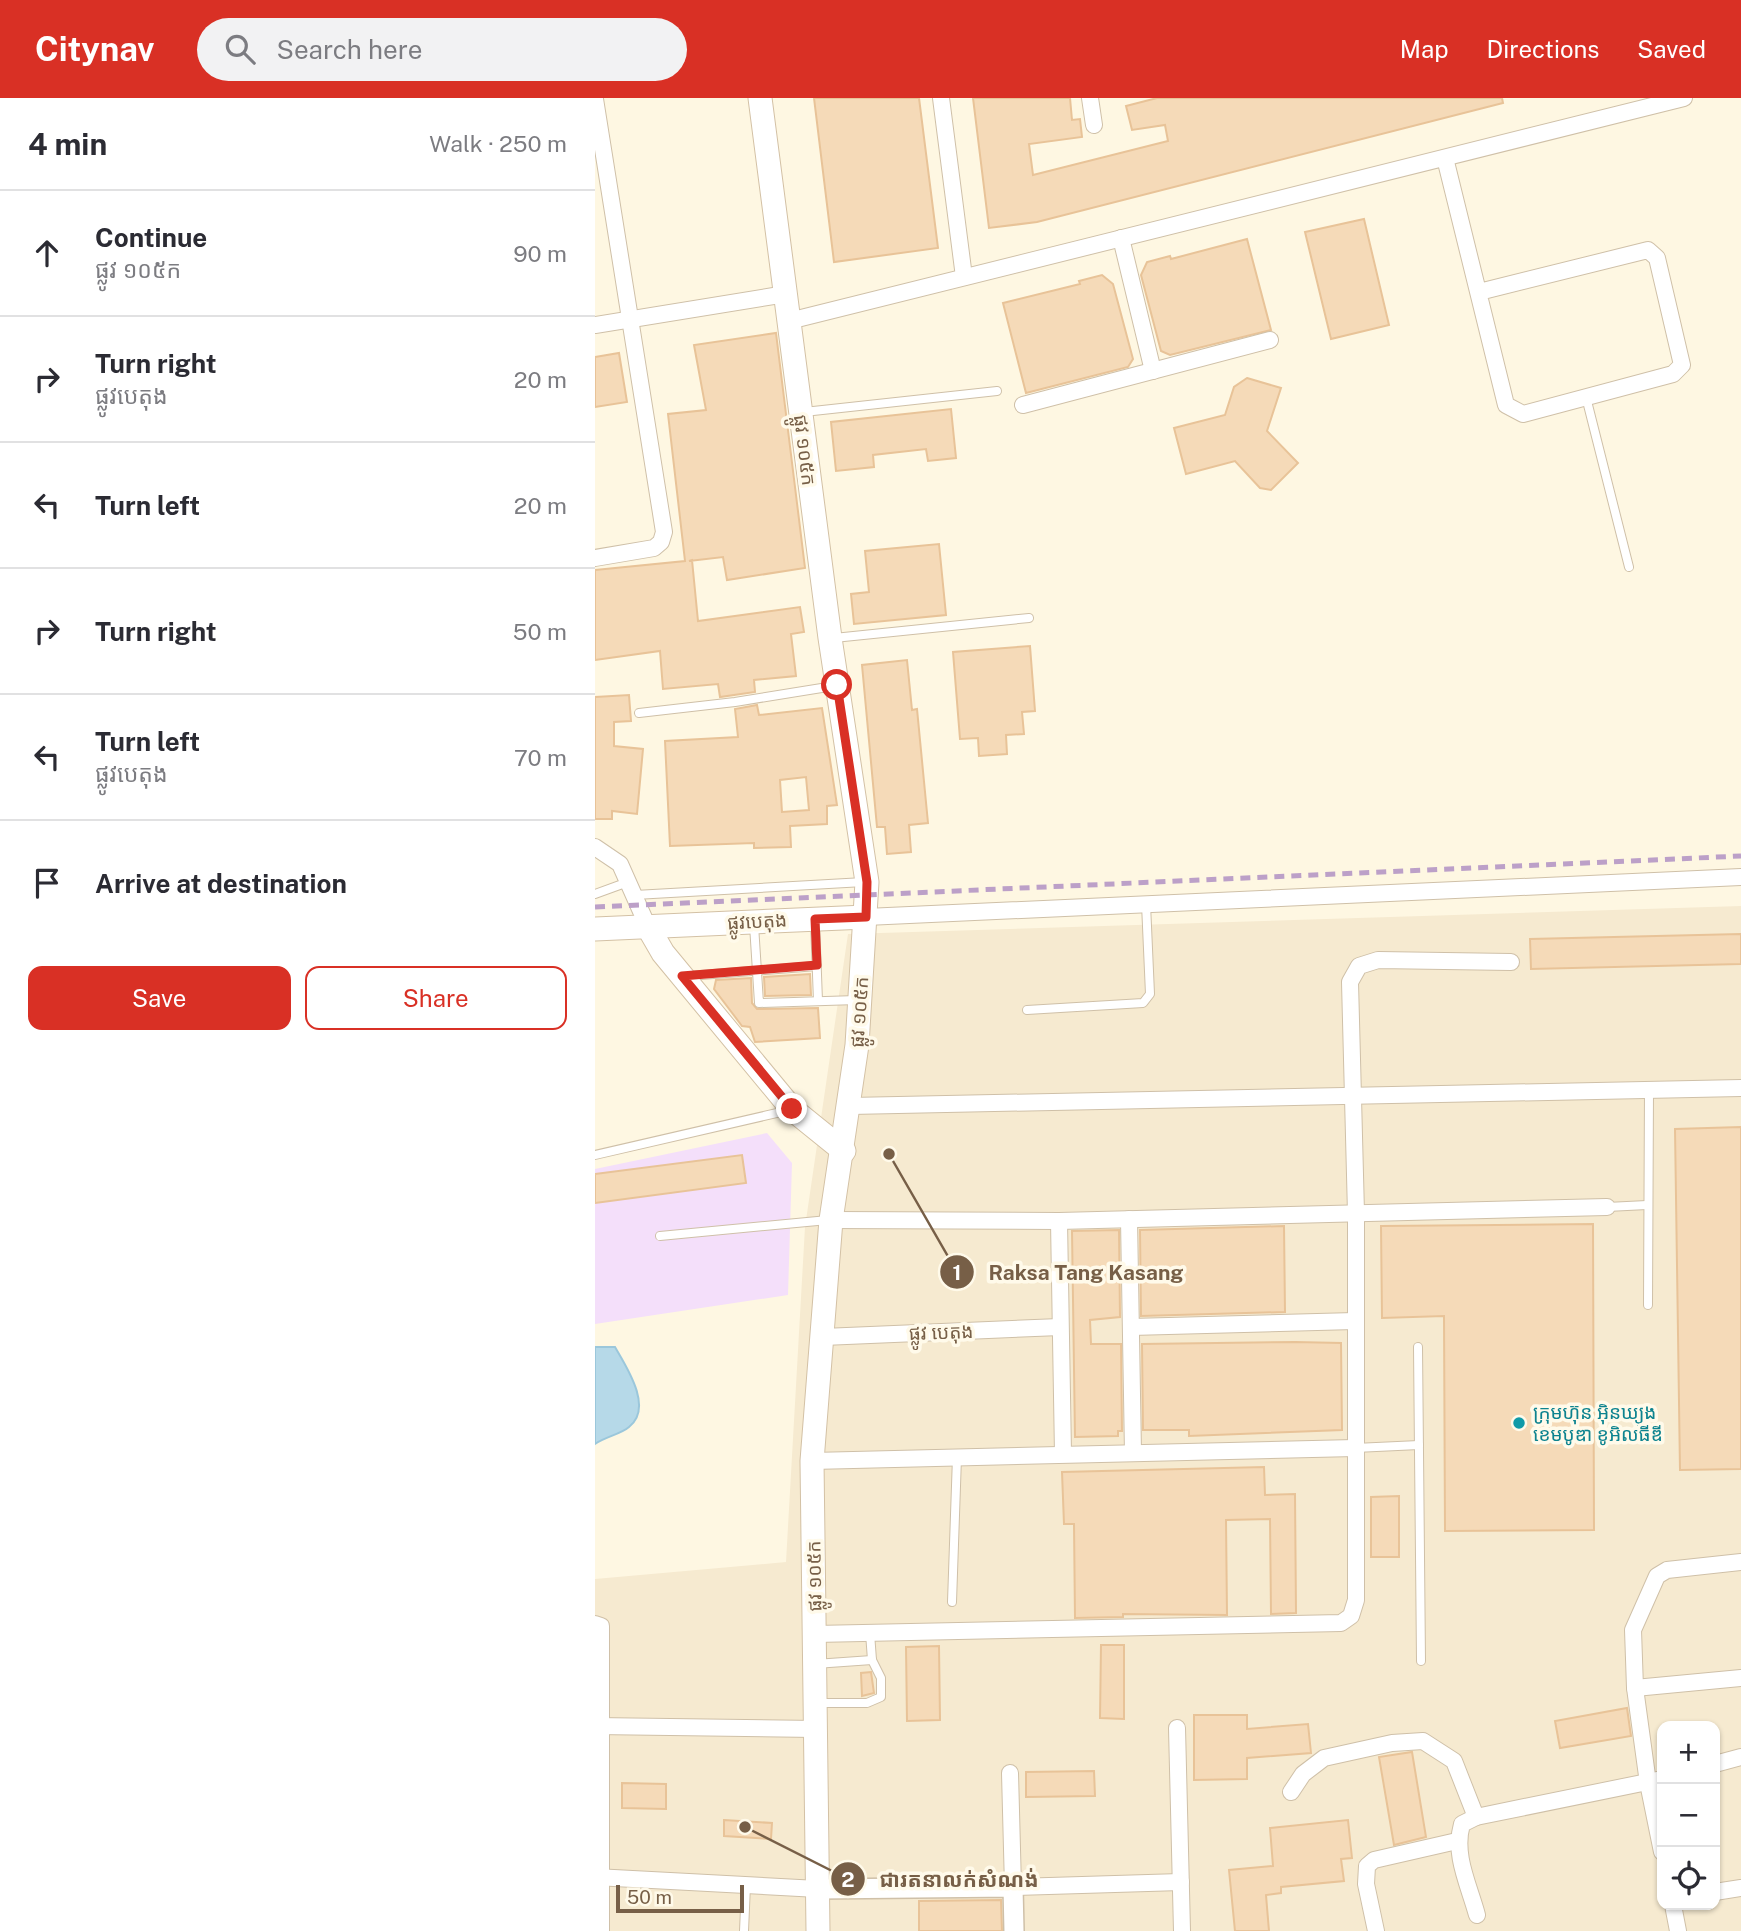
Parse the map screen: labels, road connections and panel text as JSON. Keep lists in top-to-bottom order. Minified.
{"streets":{"main road":["ផ្លូវ ១០៥ក","ផ្លូវបេតុង"],"street":["ផ្លូវ បេតុង"]},"crossings":[["ផ្លូវ ១០៥ក","ផ្លូវបេតុង"],["ផ្លូវ ១០៥ក","ផ្លូវ បេតុង"]],"places":["Raksa Tang Kasang","ក្រុមហ៊ុន អ៊ិនឃ្យុង ខេមបូឌា ខូអិលធីឌី","ជារតនាលក់សំណង់"],"scale_bar":"50 m","page":{"header":"Citynav","search":"Search here","nav":["Map","Directions","Saved"],"heading":["4 min","Walk · 250 m"],"list":[["Continue","ផ្លូវ ១០៥ក","90 m"],["Turn right","ផ្លូវបេតុង","20 m"],["Turn left","20 m"],["Turn right","50 m"],["Turn left","ផ្លូវបេតុង","70 m"],"Arrive at destination"],"buttons":["Save","Share"],"map_buttons":["+","−"],"scale":"50 m"}}
